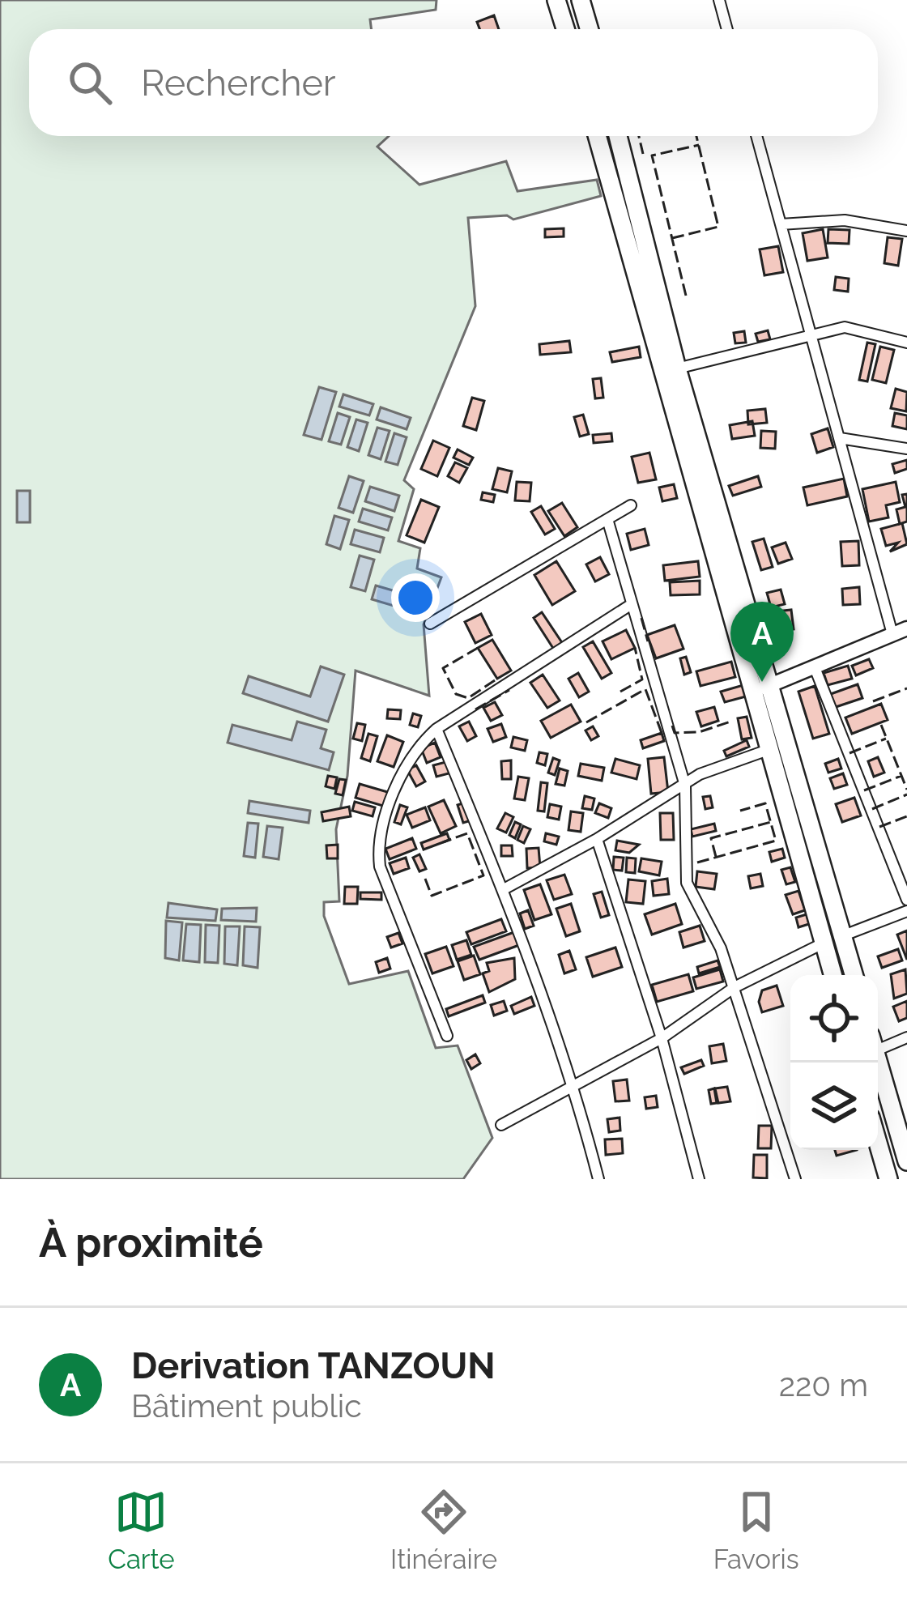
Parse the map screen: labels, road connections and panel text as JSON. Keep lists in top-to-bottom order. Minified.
{"page":{"search":"Rechercher","pins":"A","heading":"À proximité","list":[{"mark":"A","name":"Derivation TANZOUN","note":"Bâtiment public","value":"220 m"}],"nav":["Carte","Itinéraire","Favoris"]}}
